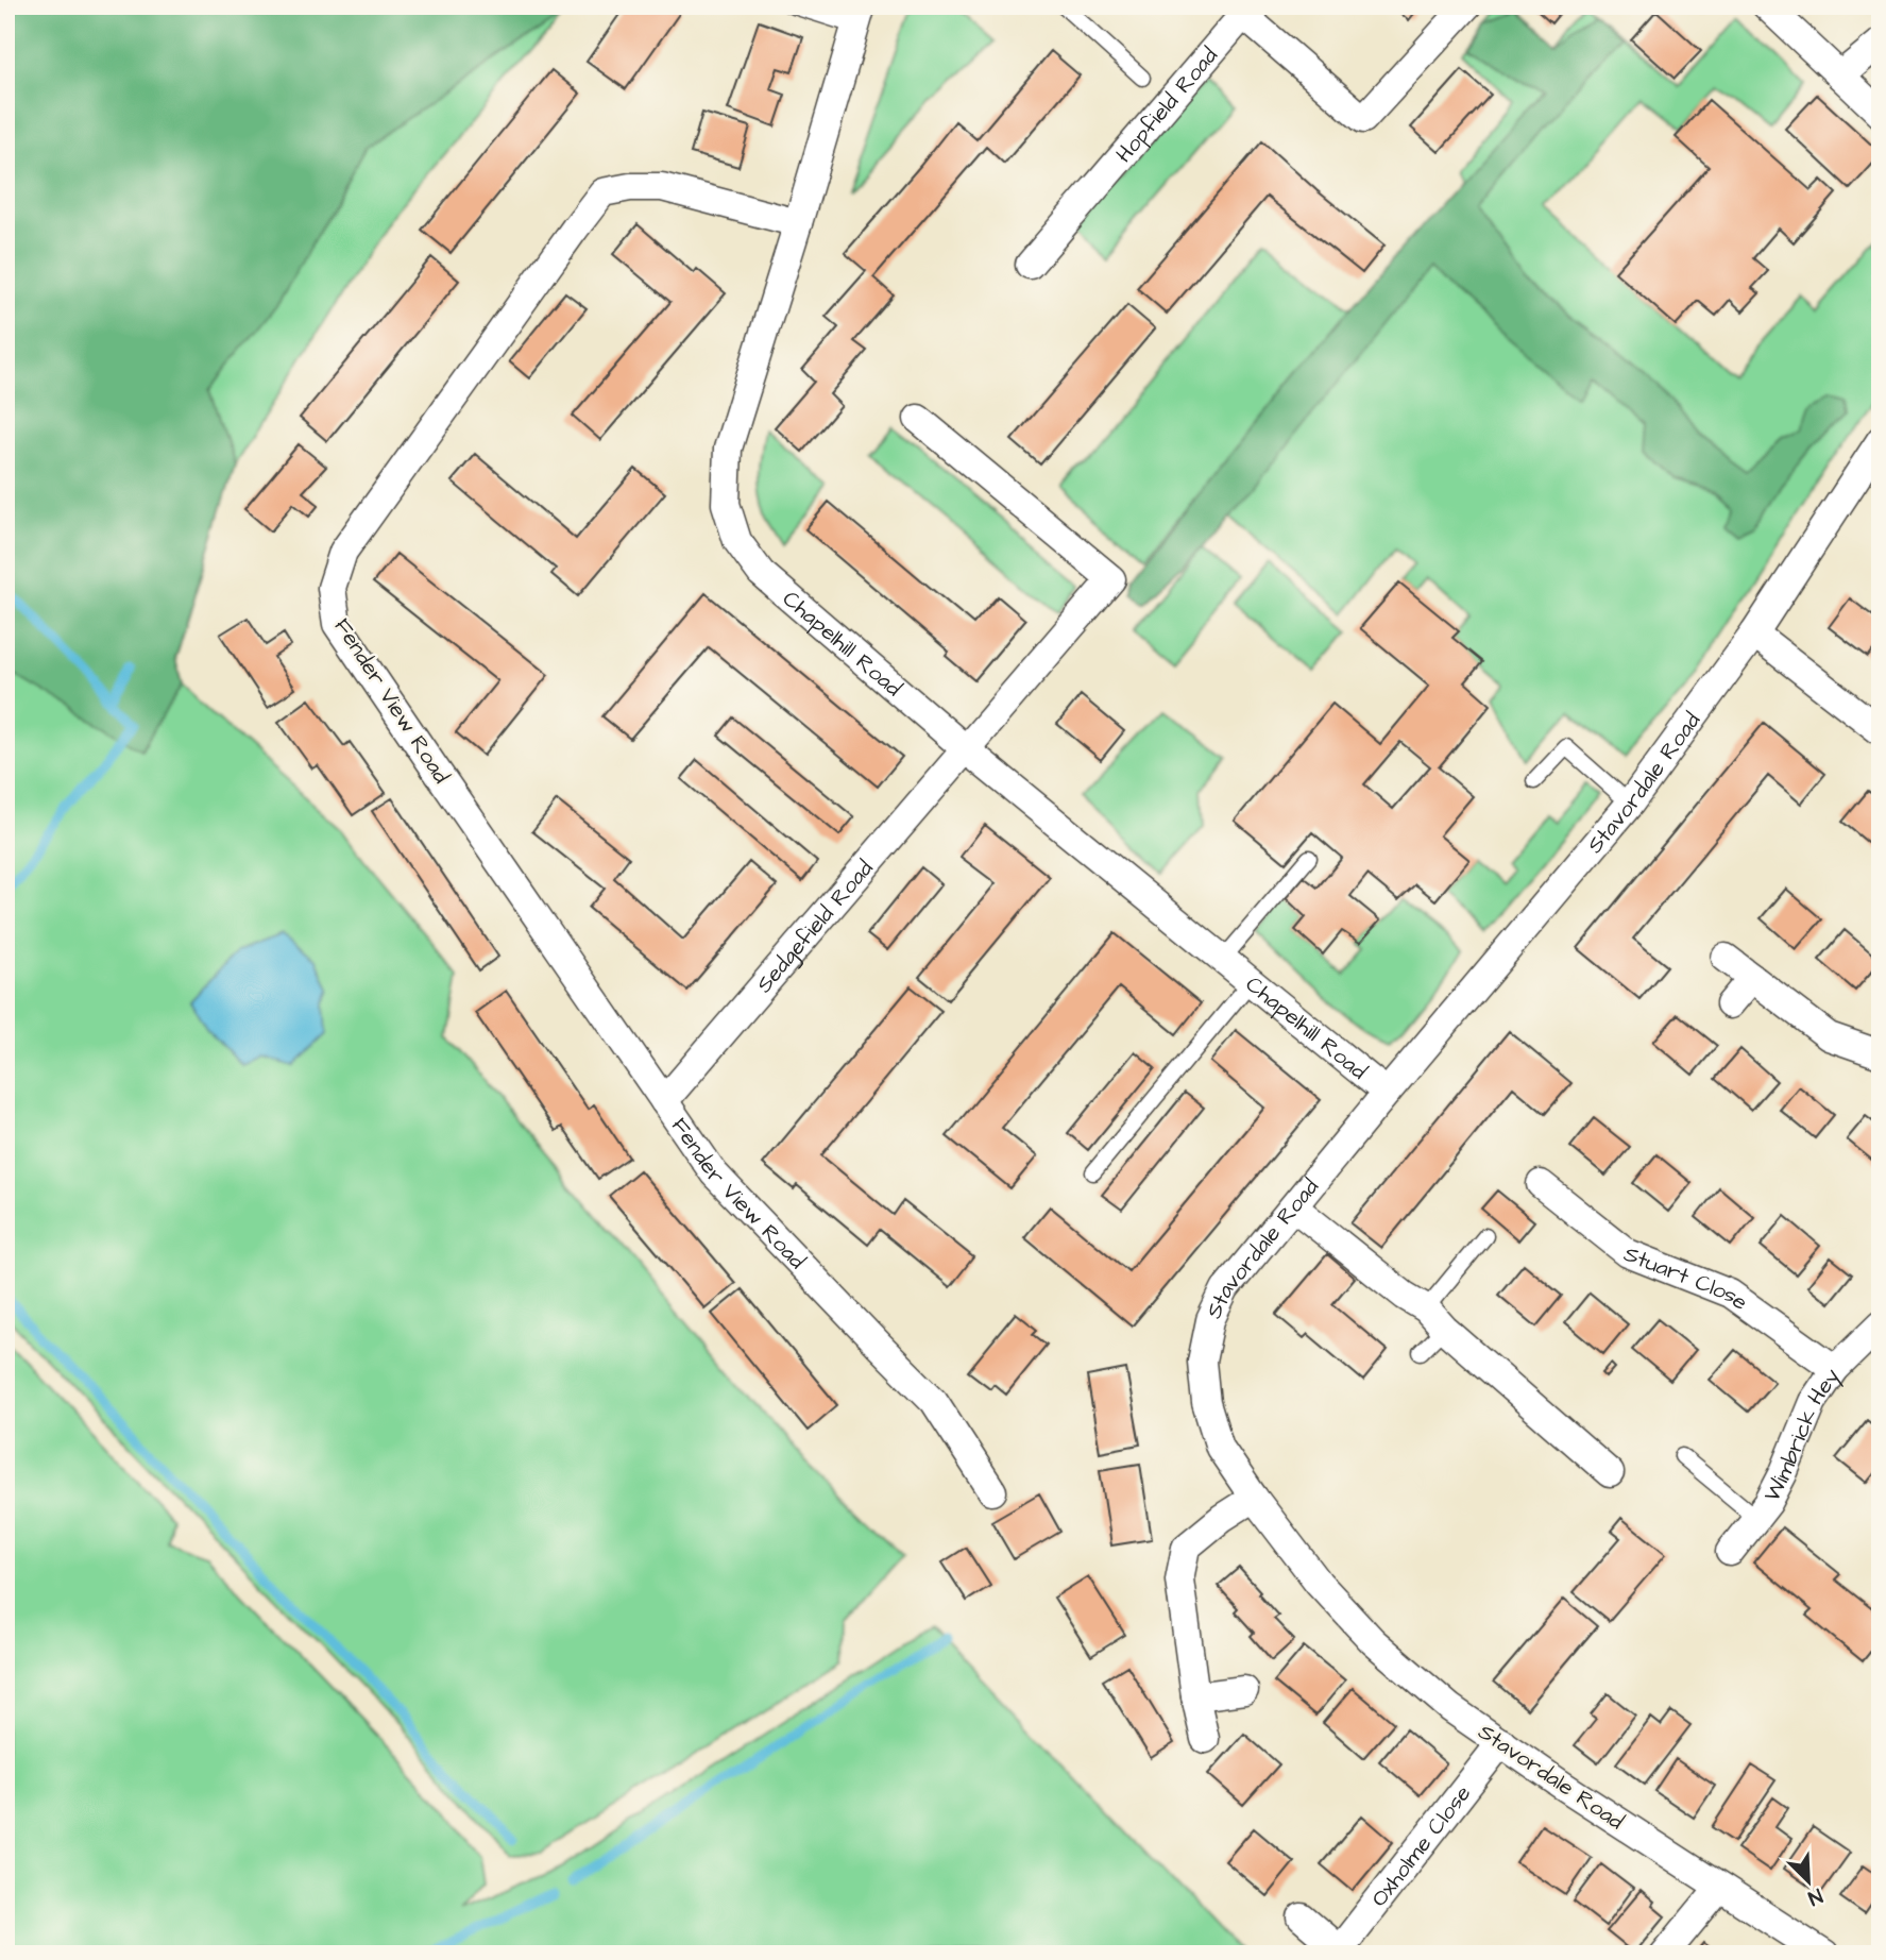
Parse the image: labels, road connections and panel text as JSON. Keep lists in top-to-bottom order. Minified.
{"streets":{"street":["Hopfield Road","Chapelhill Road","Fender View Road","Stavordale Road","Sedgefield Road","Stuart Close","Wimbrick Hey","Oxholme Close"]},"crossings":[["Chapelhill Road","Fender View Road"],["Chapelhill Road","Stavordale Road"],["Chapelhill Road","Sedgefield Road"],["Fender View Road","Sedgefield Road"],["Stavordale Road","Oxholme Close"],["Stuart Close","Wimbrick Hey"]],"north":"bottom right"}
